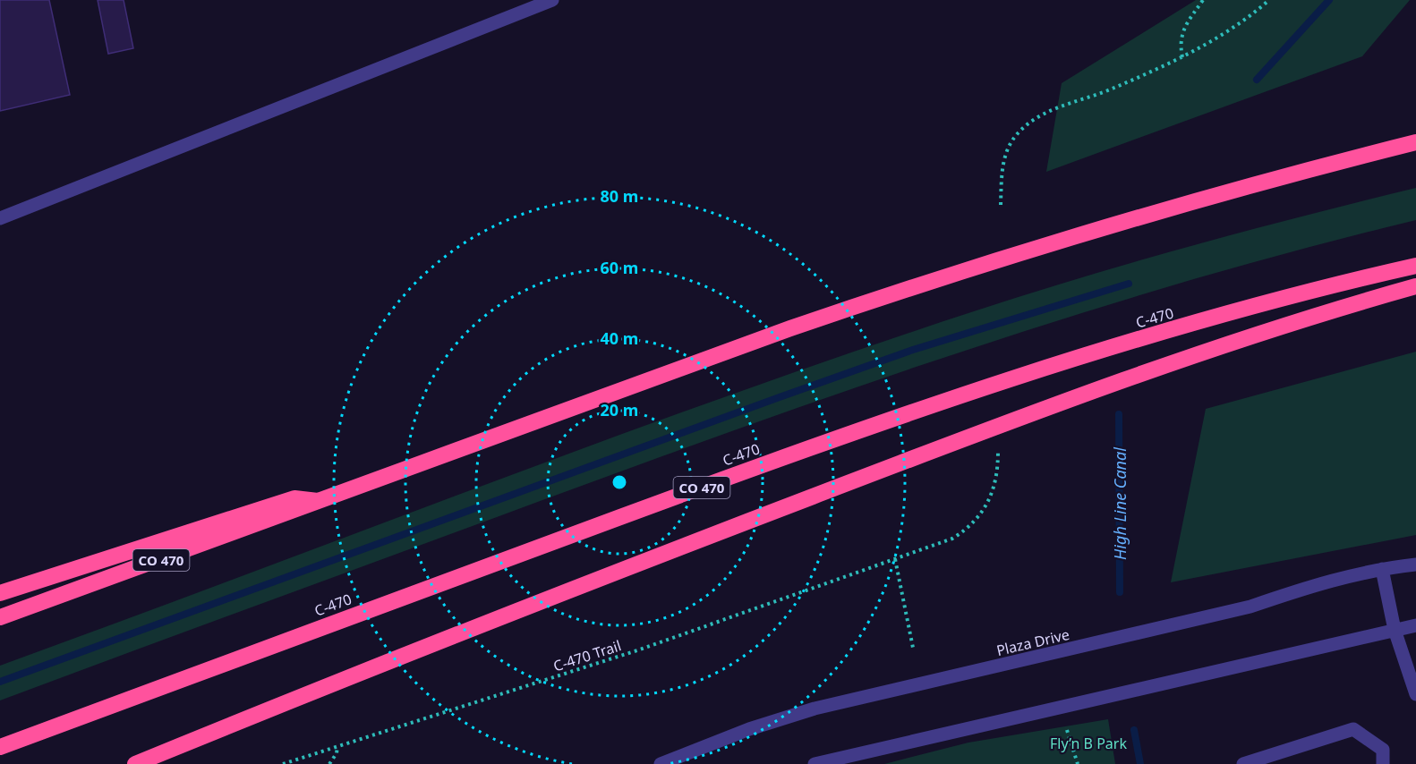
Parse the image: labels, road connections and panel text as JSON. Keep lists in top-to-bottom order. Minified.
{"streets":{"highway":["C-470","CO 470"],"street":["Plaza Drive"],"path":["C-470 Trail"]},"water":["High Line Canal"],"parks":["Fly’n B Park"],"rings":["80 m","60 m","40 m","20 m"]}
